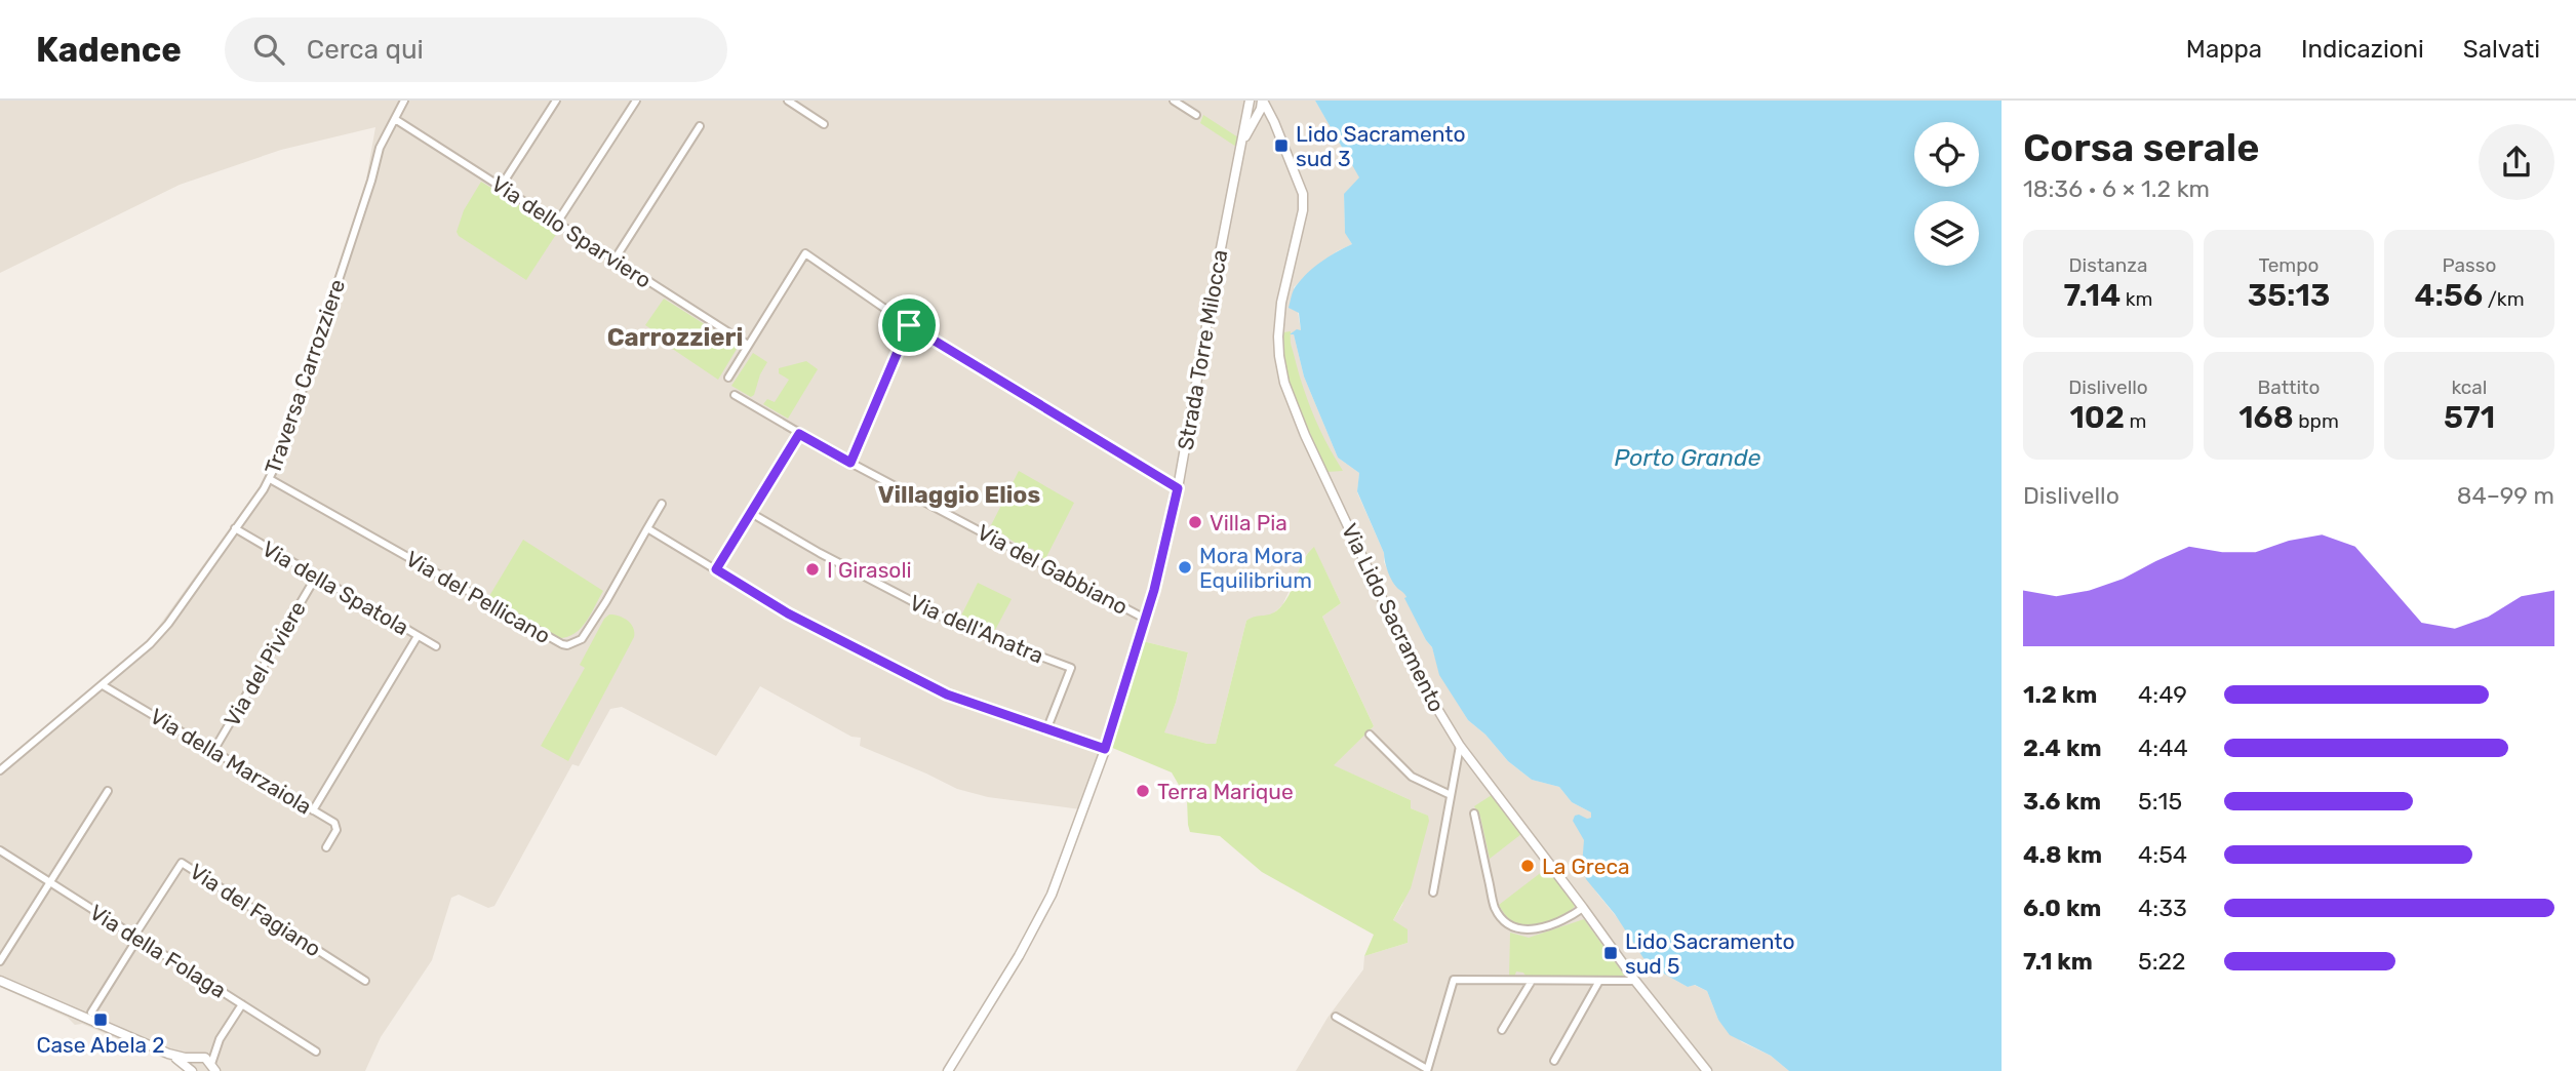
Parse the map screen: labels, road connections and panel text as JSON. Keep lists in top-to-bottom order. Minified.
{"streets":{"street":["Via dello Sparviero","Strada Torre Milocca","Traversa Carrozziere","Via del Gabbiano","Via della Spatola","Via del Pellicano","Via Lido Sacramento","Via dell'Anatra","Via del Piviere","Via della Marzaiola","Via del Fagiano","Via della Folaga"]},"crossings":[["Via dello Sparviero","Traversa Carrozziere"],["Strada Torre Milocca","Via del Gabbiano"],["Traversa Carrozziere","Via della Spatola"],["Traversa Carrozziere","Via del Pellicano"],["Traversa Carrozziere","Via della Marzaiola"],["Via della Spatola","Via del Piviere"],["Via del Piviere","Via della Marzaiola"],["Via del Fagiano","Via della Folaga"]],"districts":["Carrozzieri","Villaggio Elios"],"water":["Porto Grande"],"places":{"transit":["Lido Sacramento sud 3","Lido Sacramento sud 5","Case Abela 2"],"other":["Villa Pia","Mora Mora Equilibrium","I Girasoli","Terra Marique","La Greca"]},"page":{"header":"Kadence","search":"Cerca qui","nav":["Mappa","Indicazioni","Salvati"],"heading":["Corsa serale","18:36 · 6 × 1.2 km"],"stats":[["Distanza","7.14 km"],["Tempo","35:13"],["Passo","4:56 /km"],["Dislivello","102 m"],["Battito","168 bpm"],["kcal","571"]],"chart":["Dislivello","84–99 m"],"list":[{"name":"1.2 km","note":"4:49"},{"name":"2.4 km","note":"4:44"},{"name":"3.6 km","note":"5:15"},{"name":"4.8 km","note":"4:54"},{"name":"6.0 km","note":"4:33"},{"name":"7.1 km","note":"5:22"}]}}
